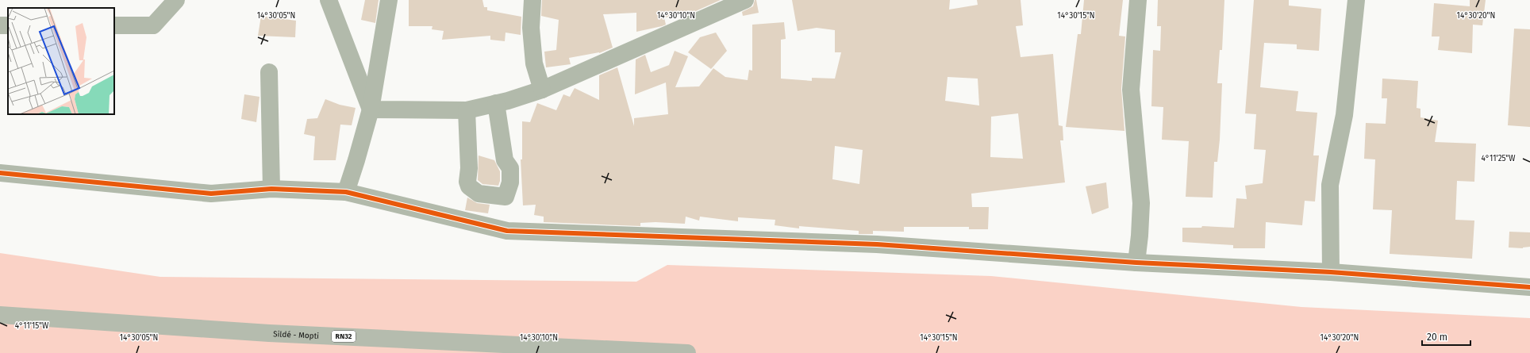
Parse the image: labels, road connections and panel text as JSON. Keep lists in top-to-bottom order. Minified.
{"streets":{"main road":["Sildé - Mopti","RN32"]},"scale_bar":"20 m","coordinates":["14°30'15\"N","14°30'05\"N","14°30'10\"N","14°30'20\"N","4°11'25\"W","4°11'15\"W"]}
